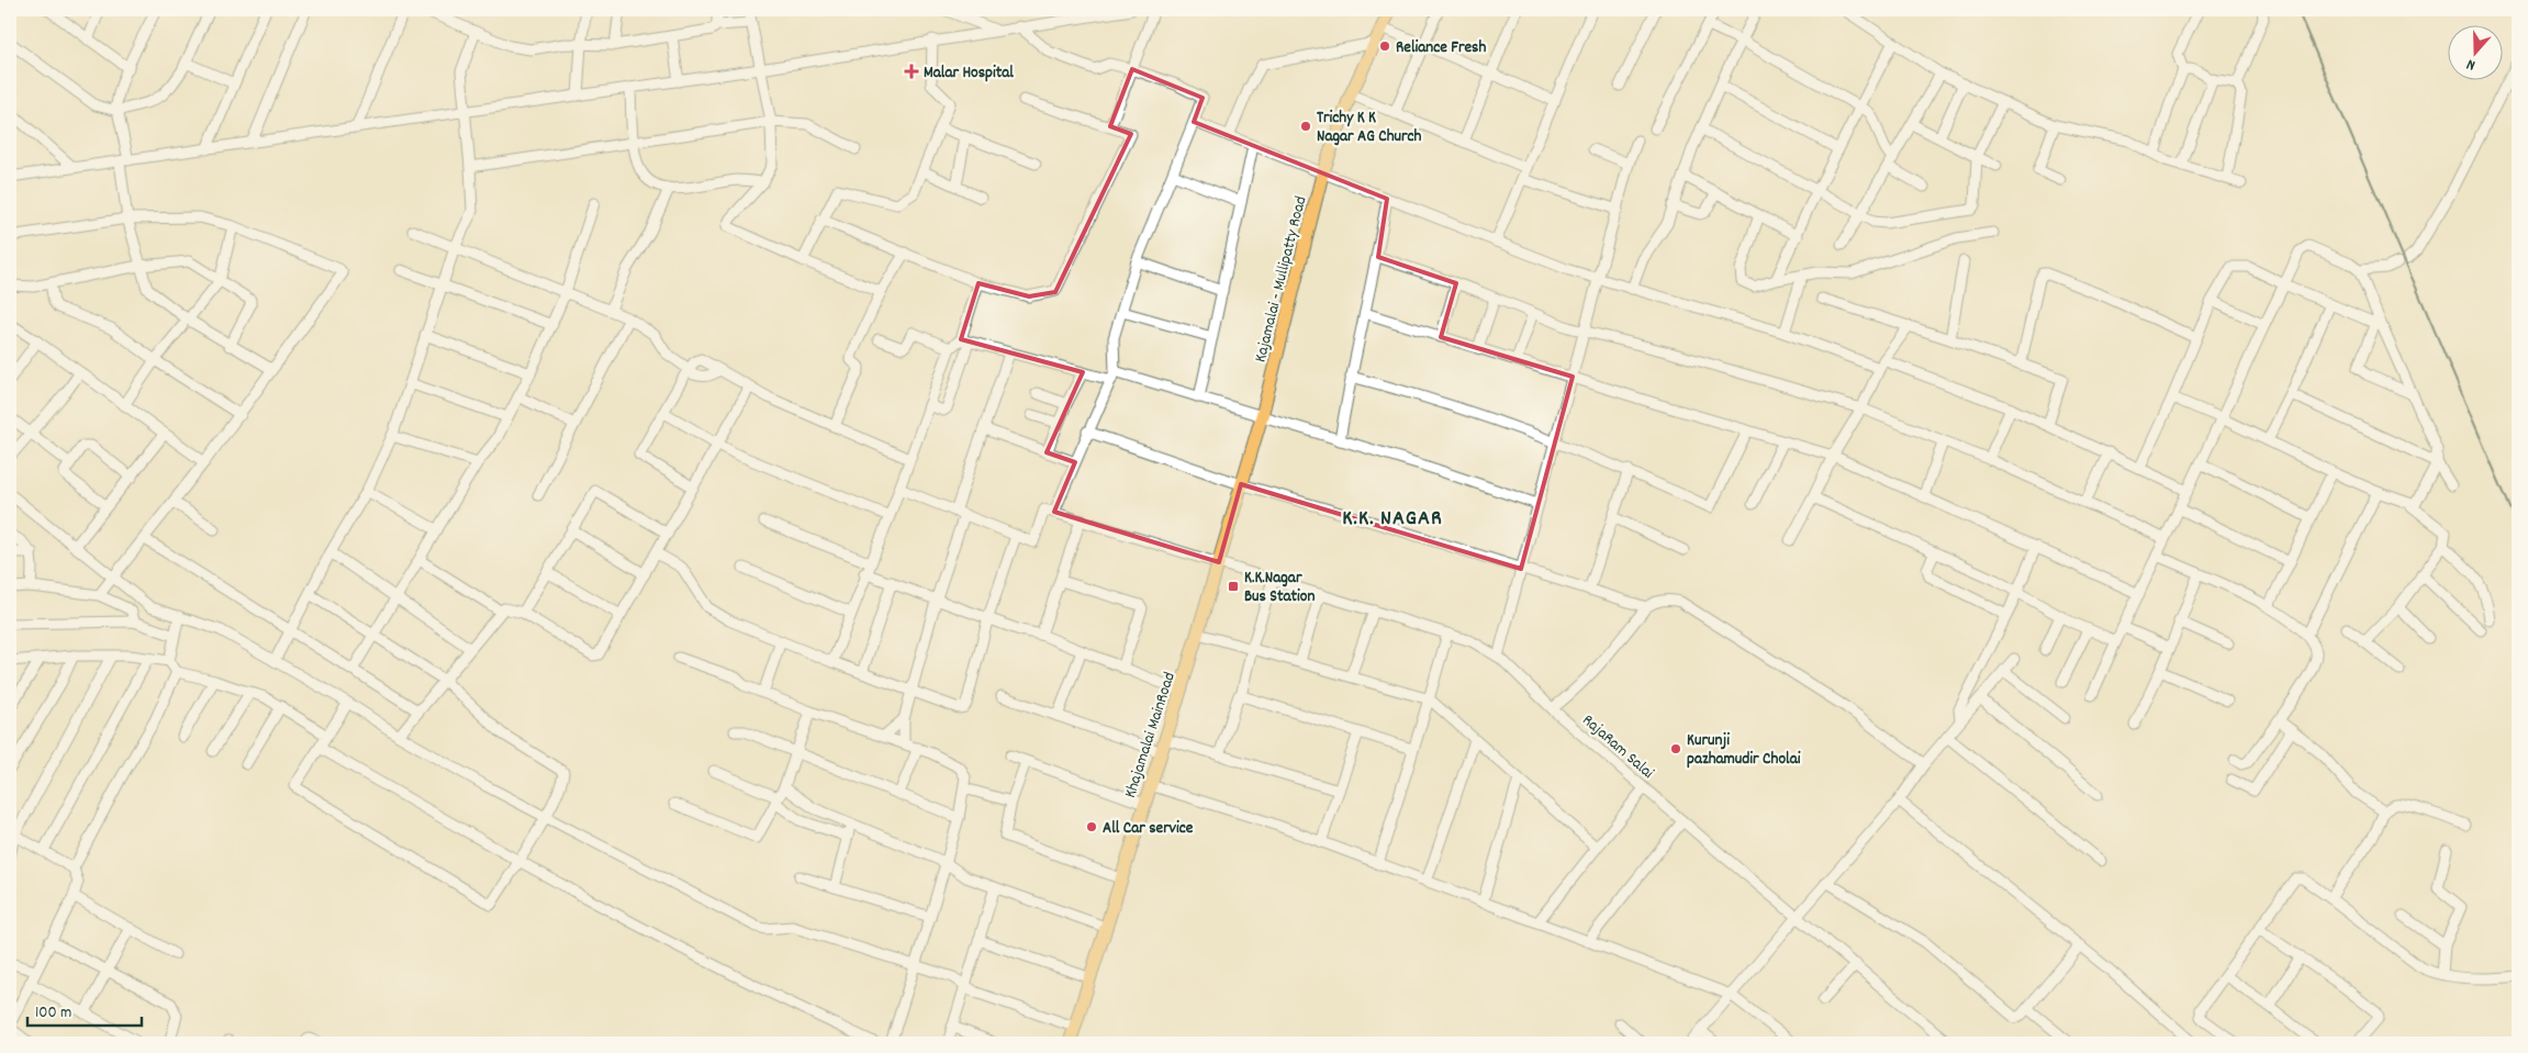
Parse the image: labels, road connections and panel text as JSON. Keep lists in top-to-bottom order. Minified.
{"streets":{"main road":["Kajamalai - Mullipatty Road","Khajamalai MainRoad"],"street":["RajaRam Salai"]},"crossings":[["Kajamalai - Mullipatty Road","Khajamalai MainRoad"],["Kajamalai - Mullipatty Road","RajaRam Salai"],["Khajamalai MainRoad","RajaRam Salai"]],"districts":["K.K. NAGAR"],"places":{"other":["Reliance Fresh","Trichy K K Nagar AG Church","Kurunji pazhamudir Cholai","All Car service"],"health":["Malar Hospital"],"transit":["K.K.Nagar Bus Station"]},"scale_bar":"100 m","north":"bottom"}
